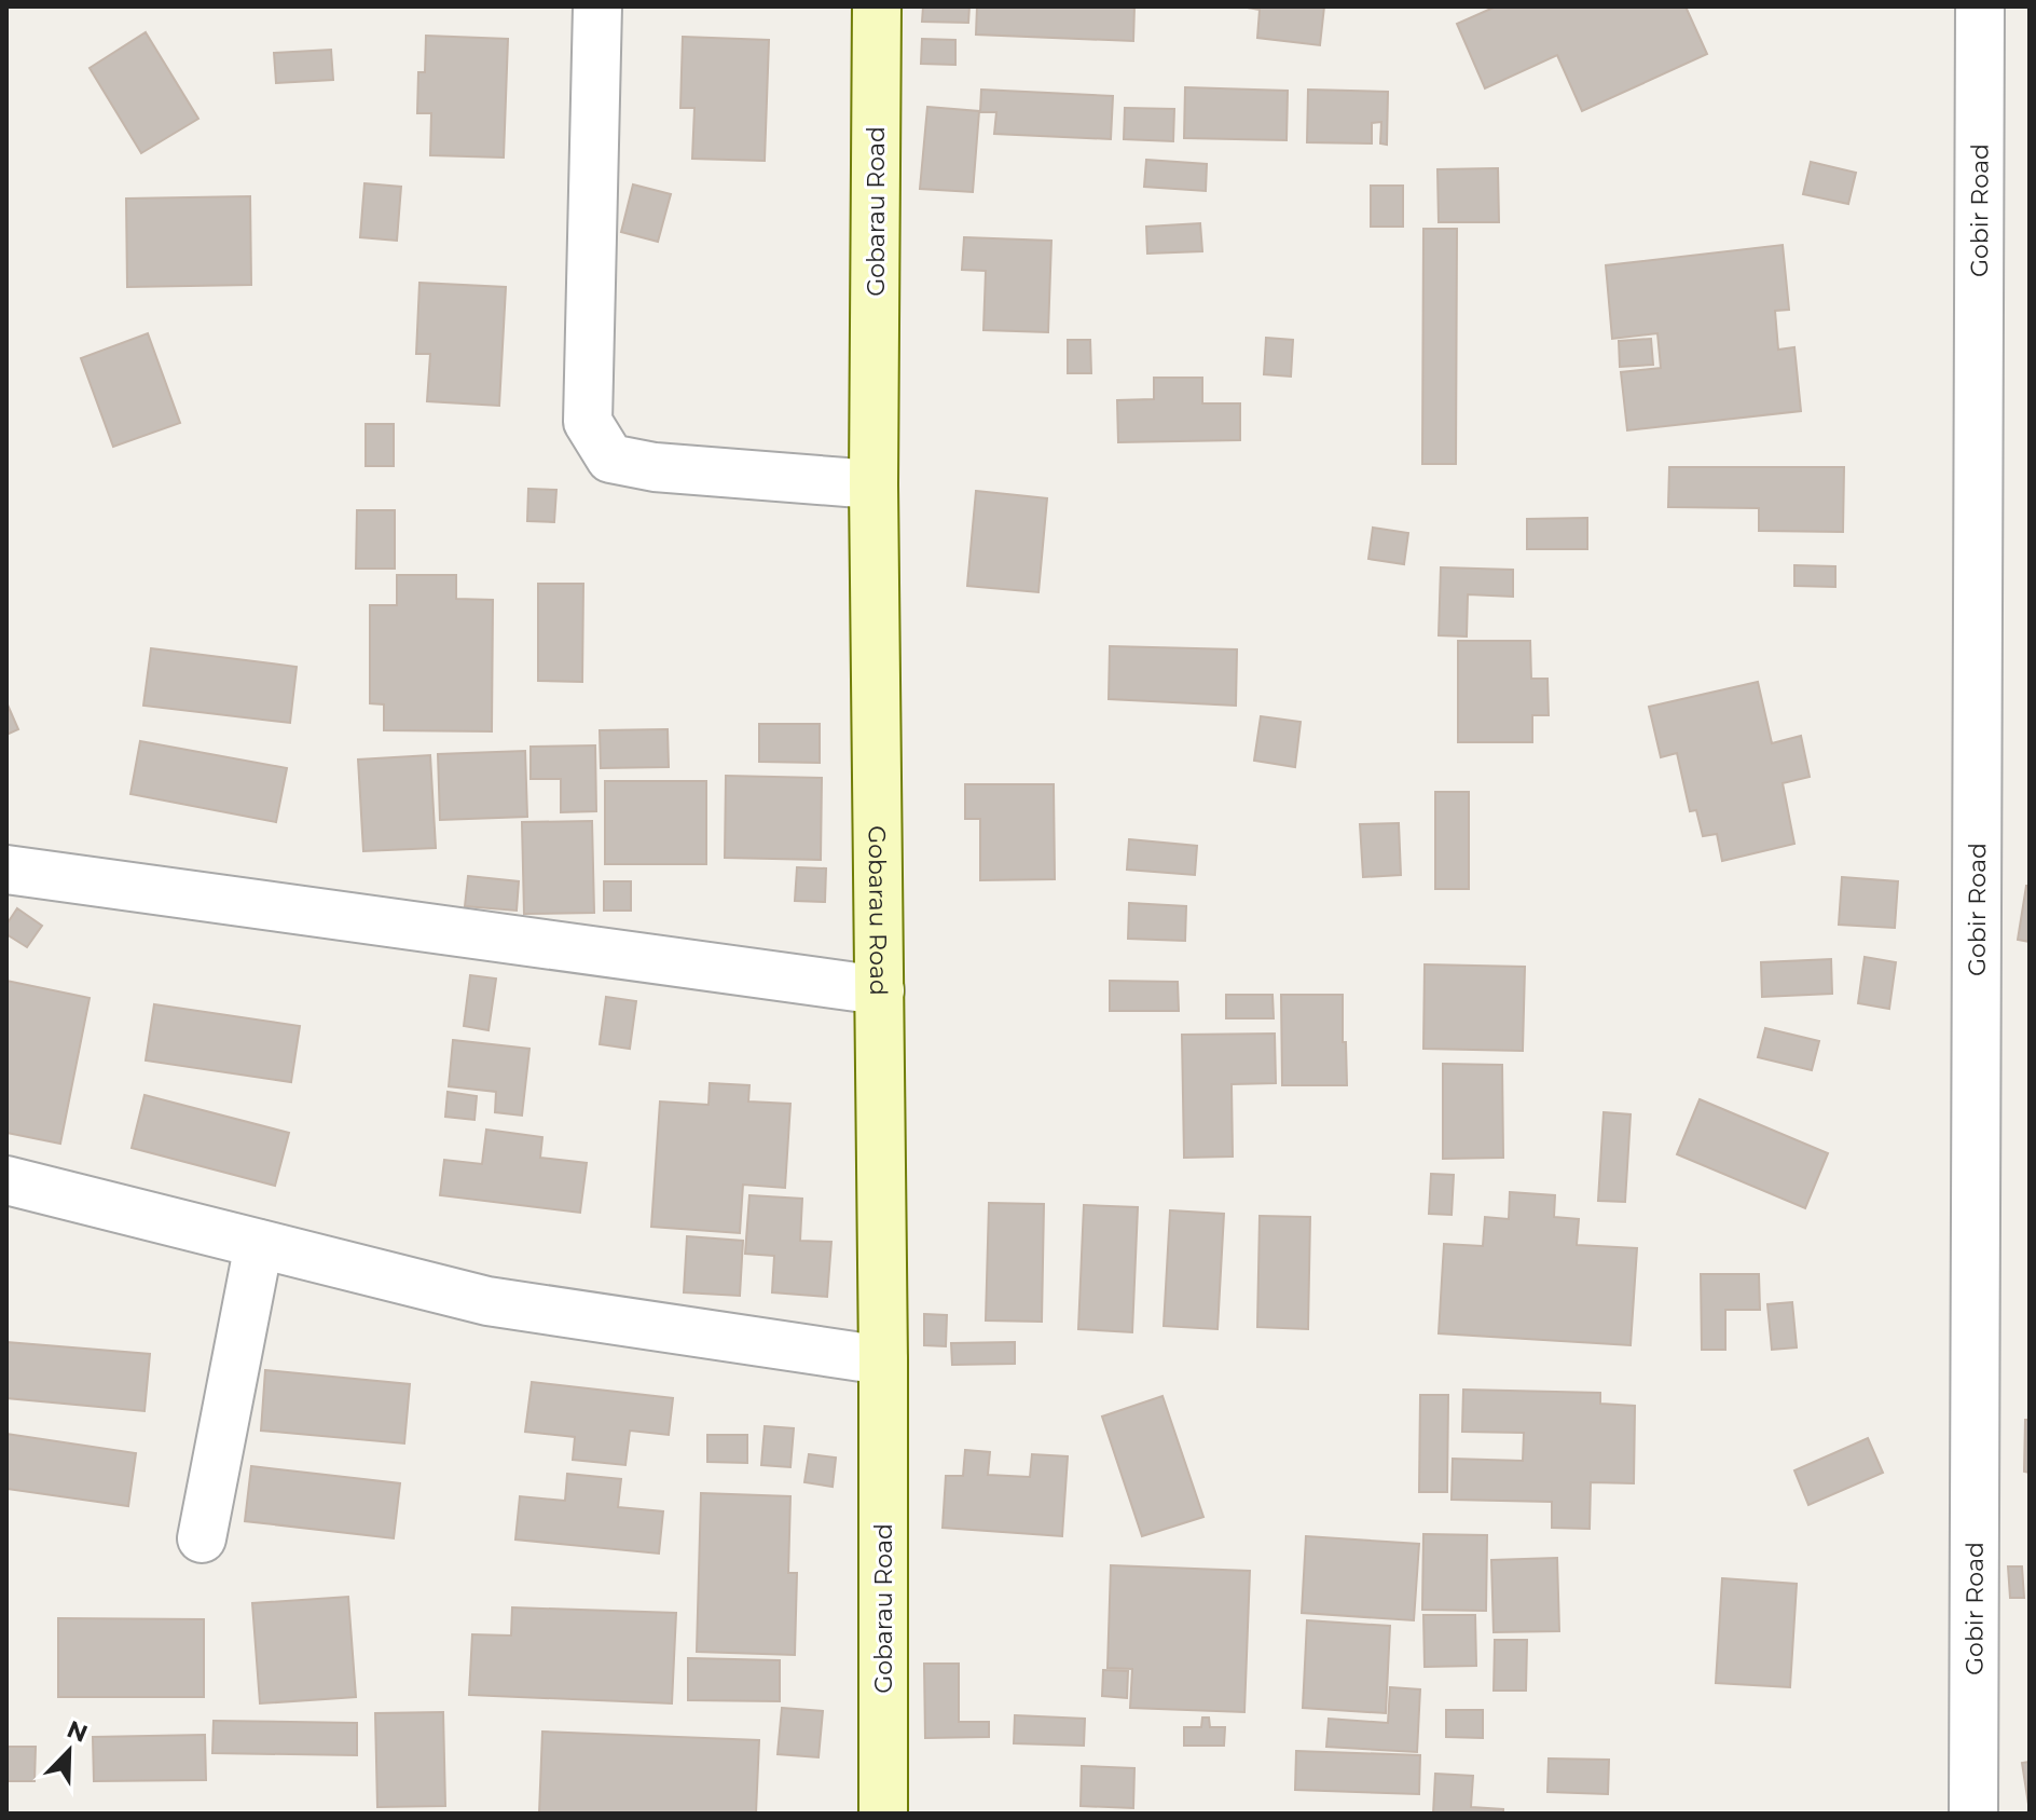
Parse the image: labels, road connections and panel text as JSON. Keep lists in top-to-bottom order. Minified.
{"streets":{"street":["Gobarau Road","Gobir Road"]},"north":"top right"}
